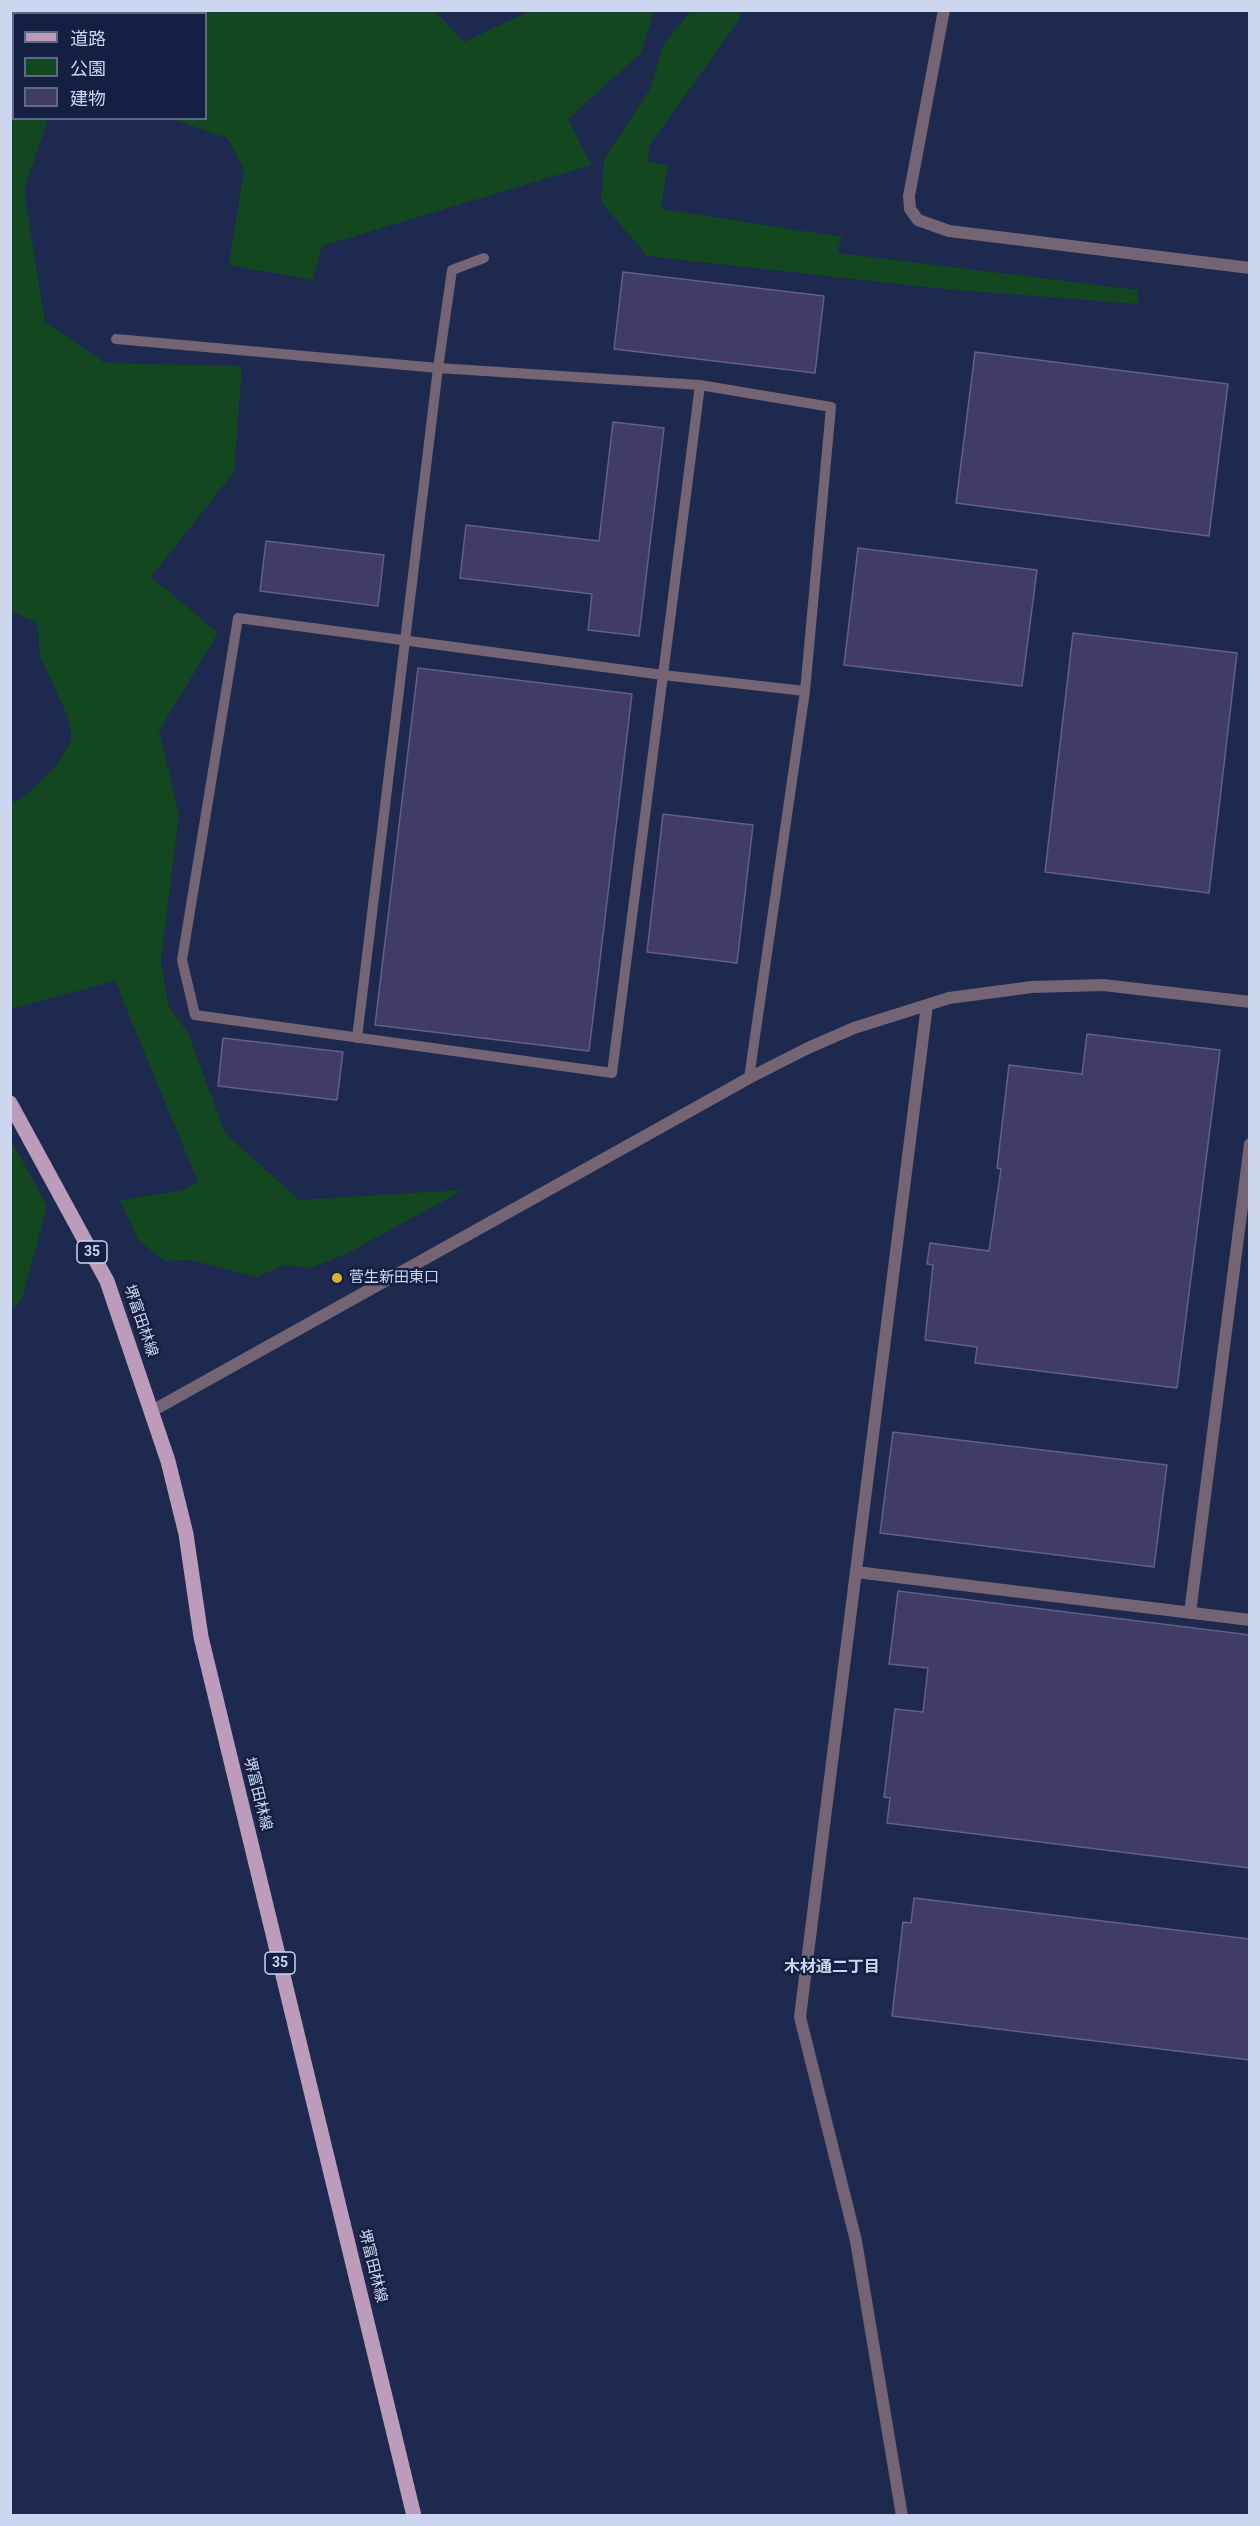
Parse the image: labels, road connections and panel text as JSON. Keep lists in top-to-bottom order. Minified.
{"streets":{"main road":["35","堺富田林線"]},"districts":["木材通二丁目"],"places":["菅生新田東口"],"legend":["道路","公園","建物"]}
